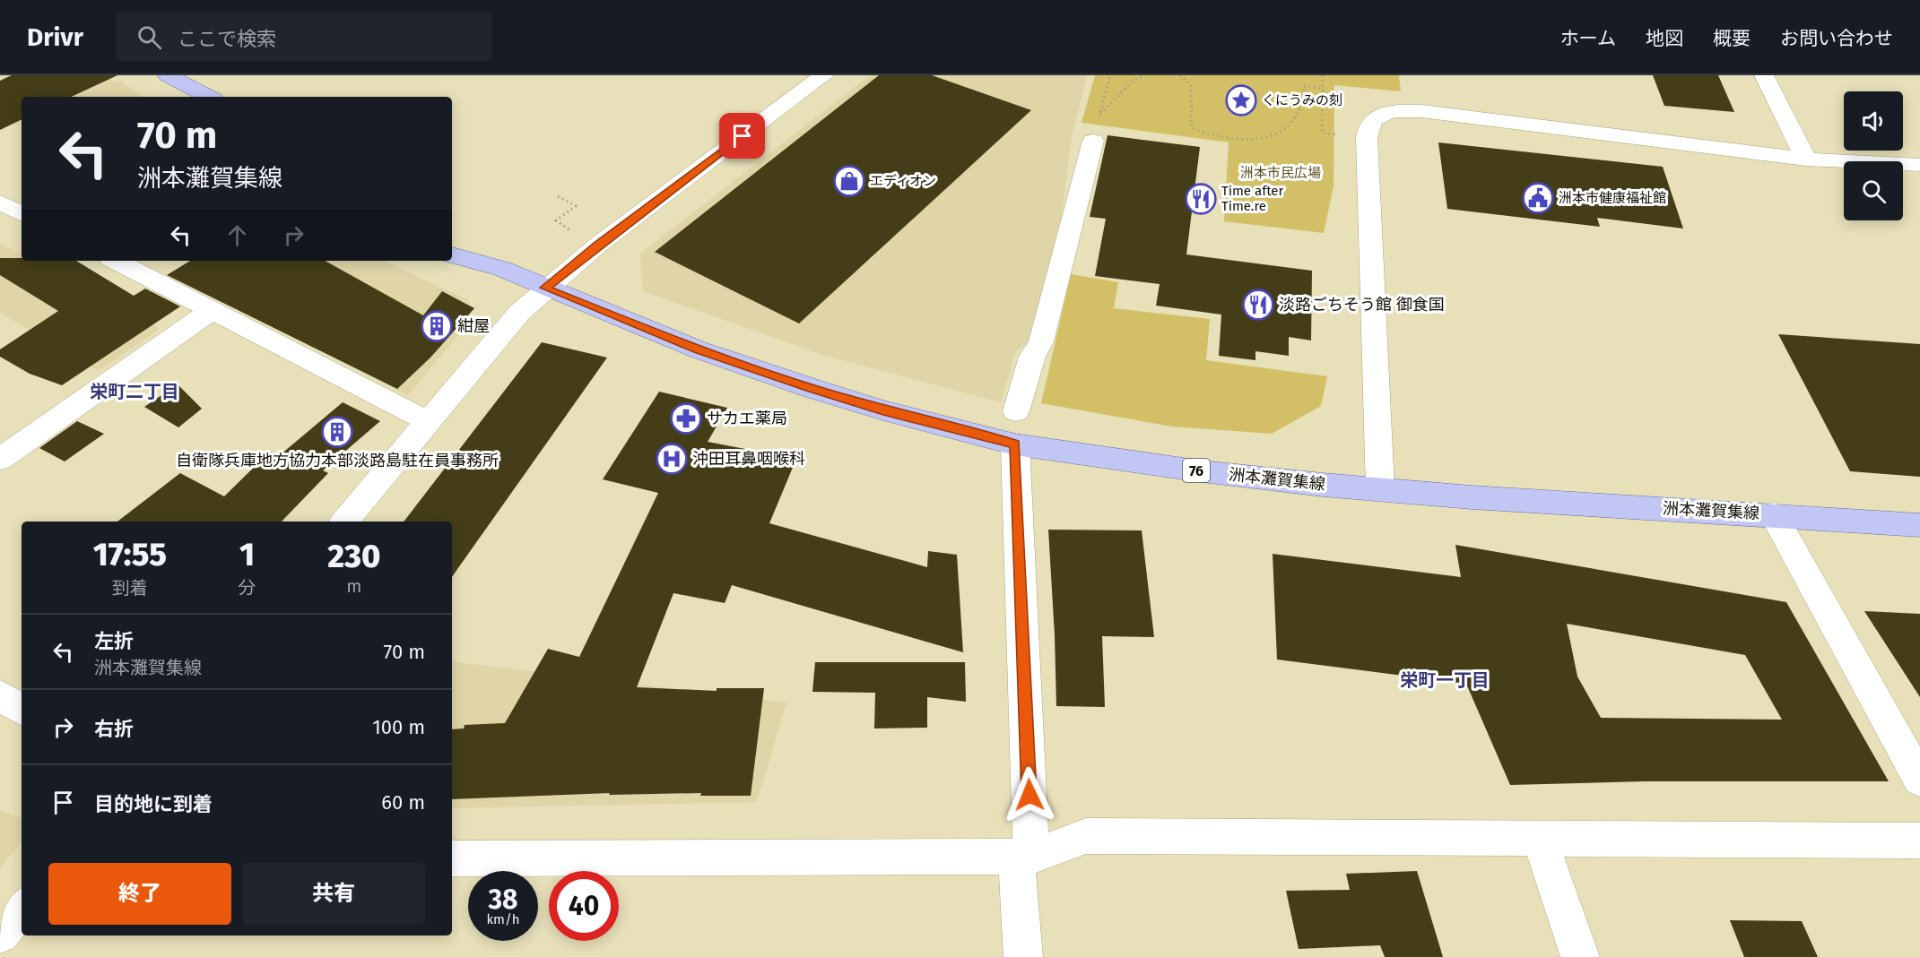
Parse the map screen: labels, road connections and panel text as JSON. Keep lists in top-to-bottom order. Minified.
{"streets":{"main road":["76","洲本灘賀集線"]},"districts":["栄町二丁目","栄町一丁目"],"parks":["洲本市民広場"],"places":{"place":["くにうみの刻"],"shop":["エディオン"],"public building":["洲本市健康福祉館"],"restaurant":["Time after Time.re","淡路ごちそう館 御食国"],"building":["紺屋","自衛隊兵庫地方協力本部淡路島駐在員事務所"],"pharmacy":["サカエ薬局"],"hospital":["沖田耳鼻咽喉科"]},"page":{"header":"Drivr","search":"ここで検索","nav":["ホーム","地図","概要","お問い合わせ"],"turn":["70 m","洲本灘賀集線"],"eta":["17:55","到着","1","分","230","m"],"list":[{"name":"左折","note":"洲本灘賀集線","value":"70 m"},{"name":"右折","value":"100 m"},{"name":"目的地に到着","value":"60 m"}],"buttons":["終了","共有"],"speed":"38 km/h","limit":"40"}}
